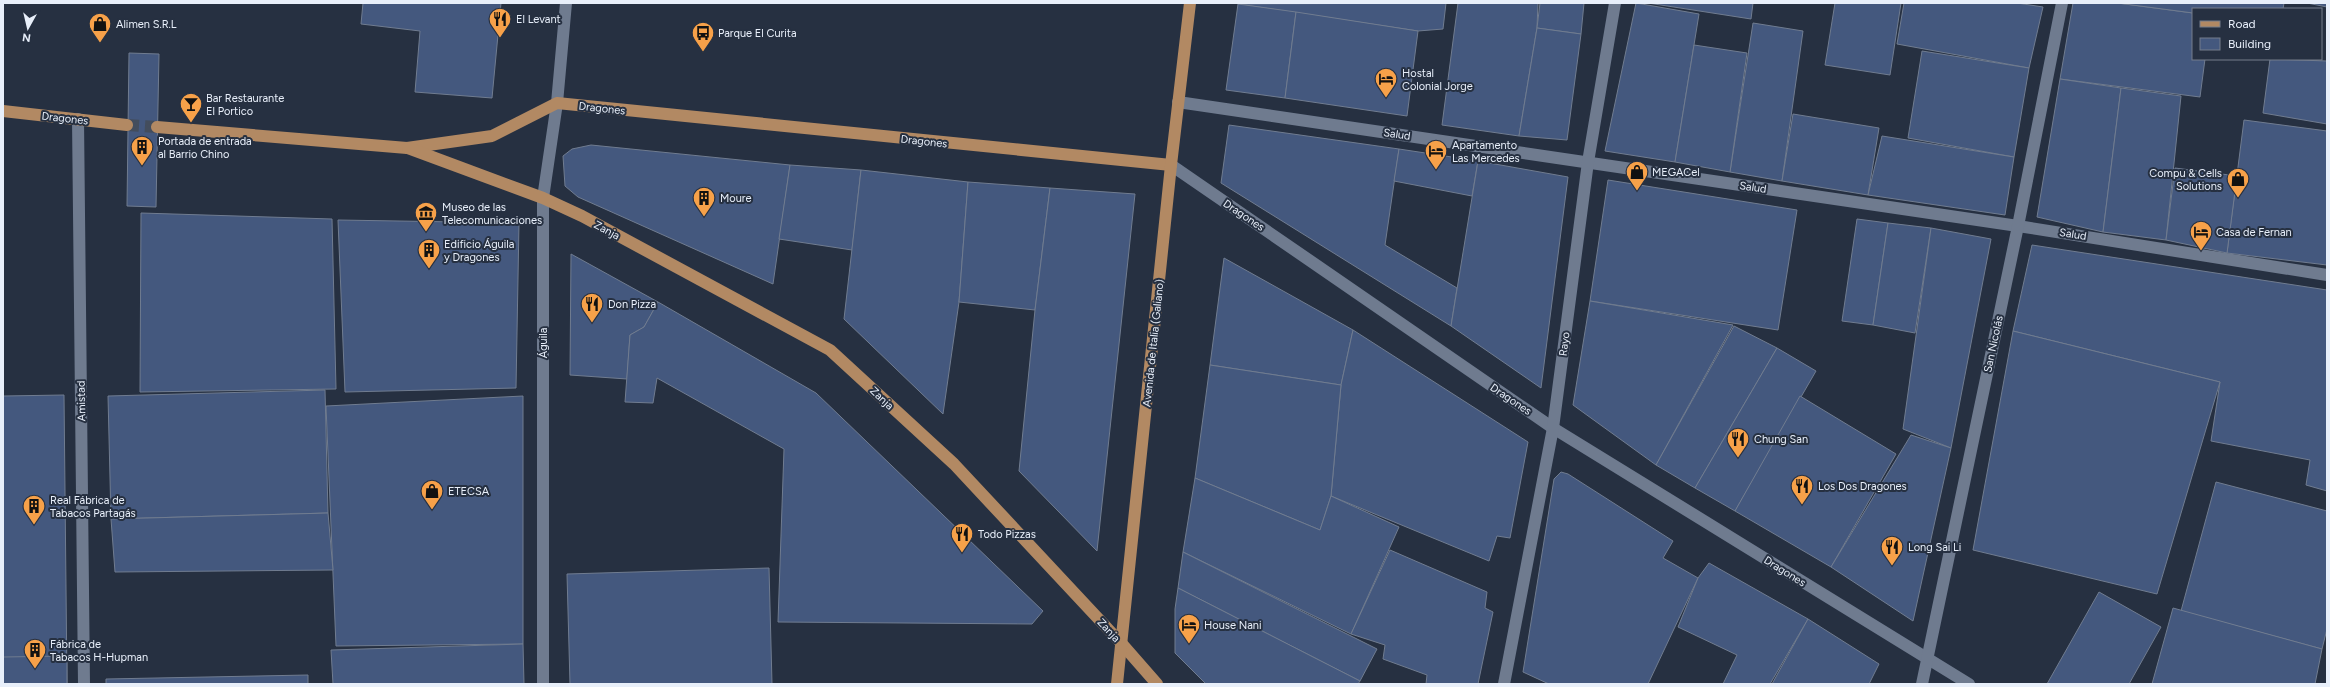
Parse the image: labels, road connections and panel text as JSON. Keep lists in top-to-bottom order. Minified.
{"streets":{"main road":["Dragones","Zanja","Avenida de Italia (Galiano)"],"street":["Salud","Águila","Rayo","San Nicolás","Amistad"]},"crossings":[["Dragones","Águila"],["Dragones","Avenida de Italia (Galiano)"],["Dragones","Rayo"],["Dragones","San Nicolás"],["Dragones","Amistad"],["Salud","Avenida de Italia (Galiano)"],["Salud","Rayo"],["Salud","San Nicolás"],["Zanja","Águila"],["Zanja","Avenida de Italia (Galiano)"]],"places":{"restaurant":["El Levant","Don Pizza","Chung San","Los Dos Dragones","Todo Pizzas","Long Sai Li"],"shop":["Alimen S.R.L","MEGACel","Compu & Cells Solutions","ETECSA"],"bus stop":["Parque El Curita"],"hotel":["Hostal Colonial Jorge","Apartamento Las Mercedes","Casa de Fernan","House Nani"],"bar":["Bar Restaurante El Portico"],"building":["Portada de entrada al Barrio Chino","Moure","Edificio Águila y Dragones","Real Fábrica de Tabacos Partagás","Fábrica de Tabacos H-Hupman"],"museum":["Museo de las Telecomunicaciones"]},"legend":["Road","Building"],"north":"bottom"}
